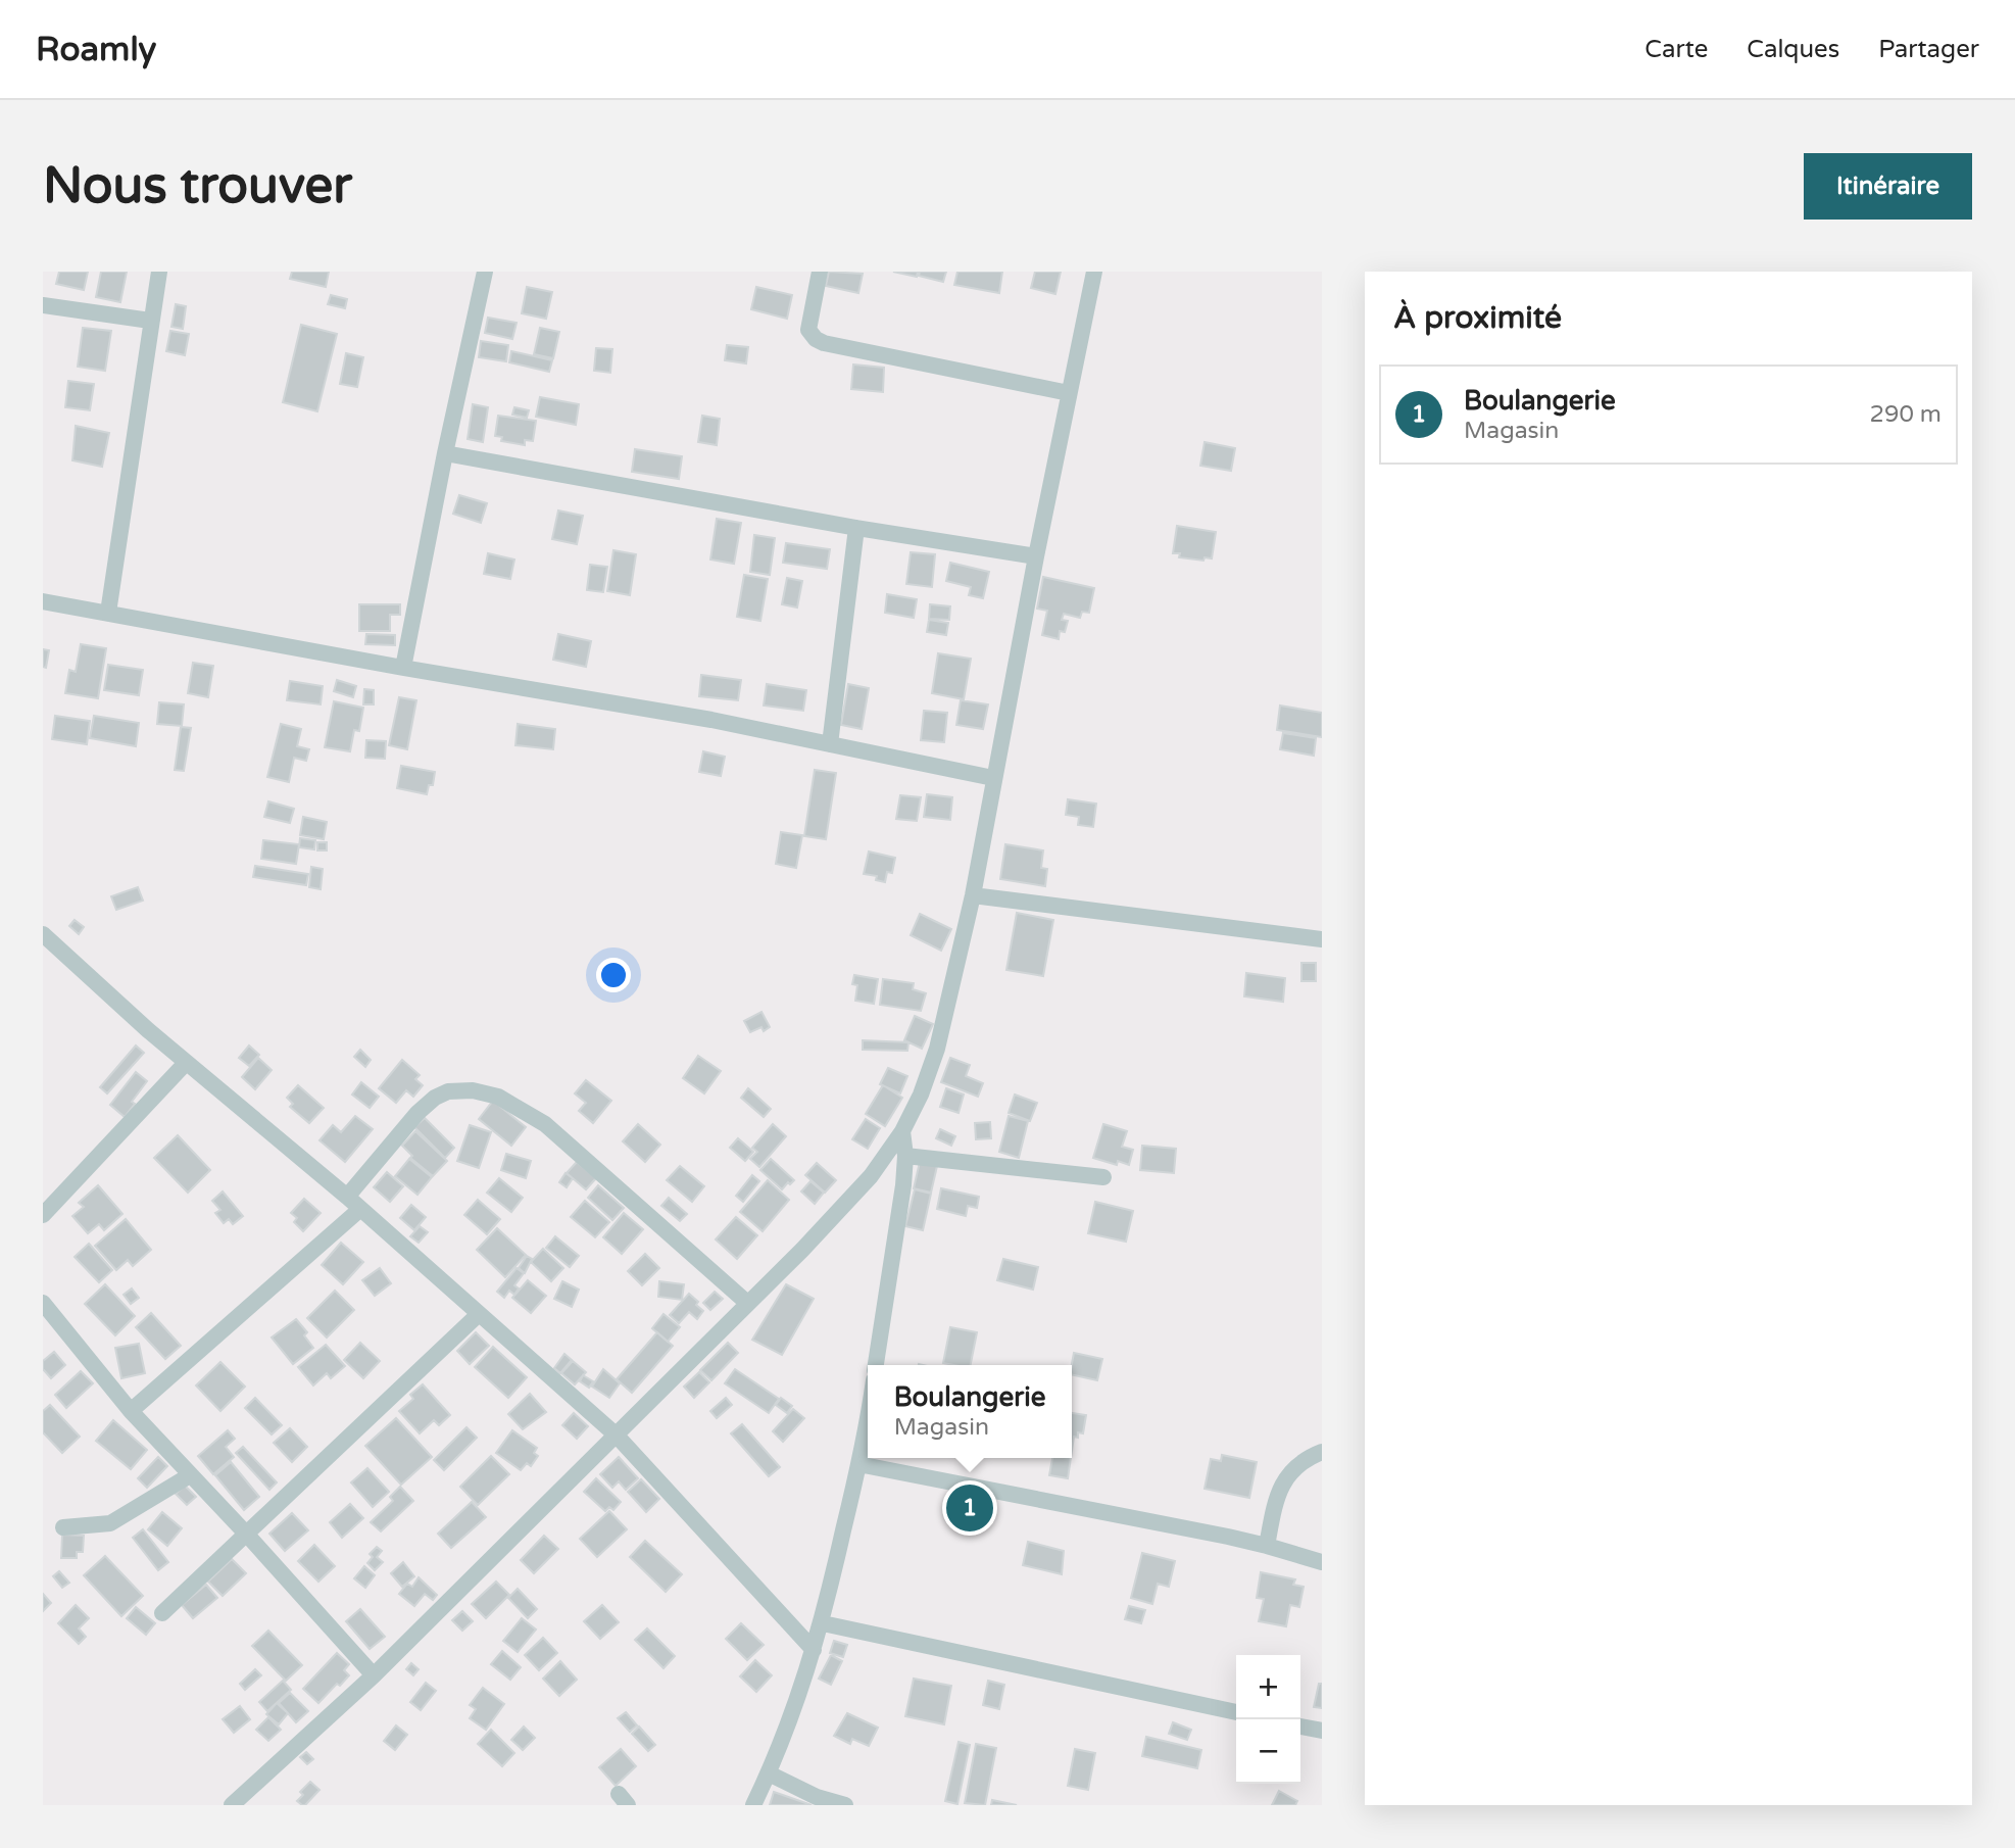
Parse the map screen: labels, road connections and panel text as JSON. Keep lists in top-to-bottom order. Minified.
{"page":{"header":"Roamly","nav":["Carte","Calques","Partager"],"buttons":"Itinéraire","title":"Nous trouver","heading":"À proximité","list":[{"mark":"1","name":"Boulangerie","note":"Magasin","value":"290 m"}],"popup":["Boulangerie","Magasin"],"pins":"1","map_buttons":["+","−"]}}
